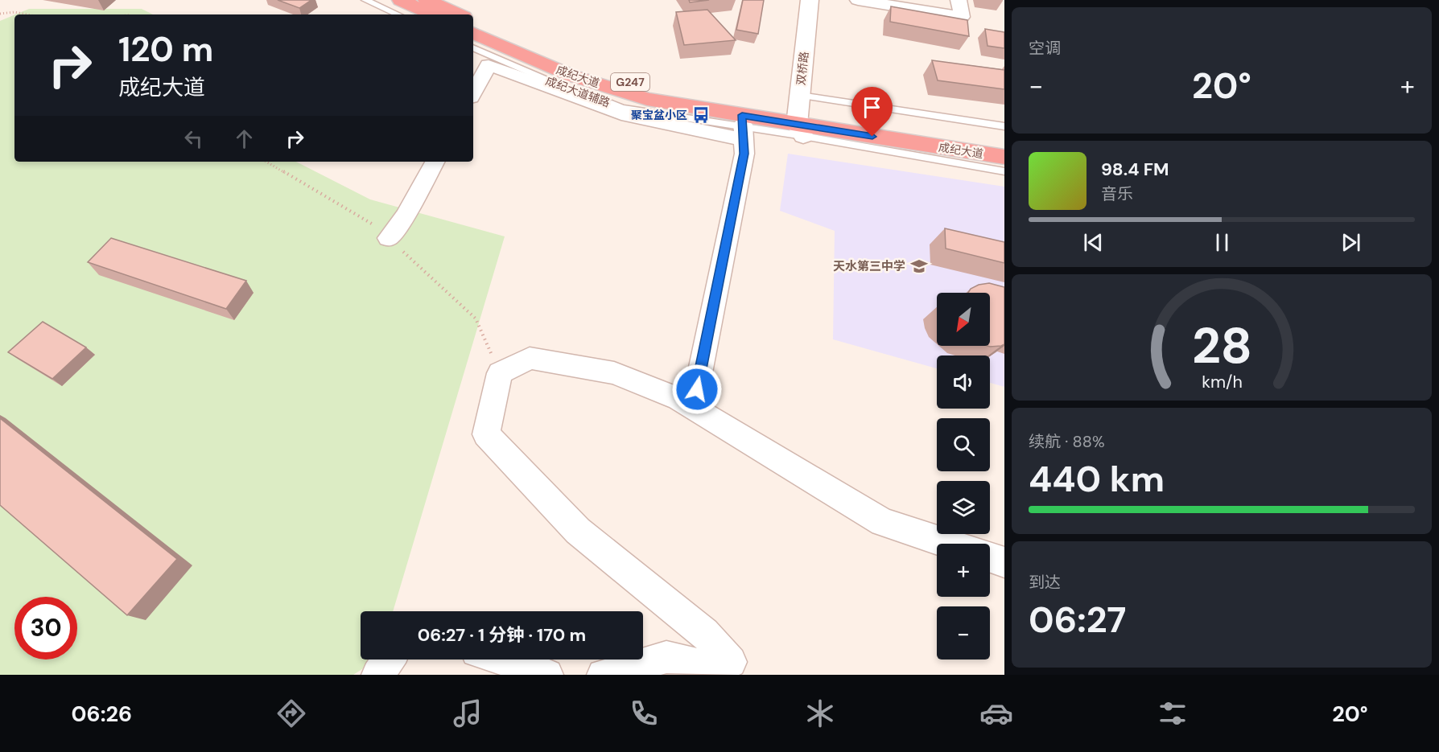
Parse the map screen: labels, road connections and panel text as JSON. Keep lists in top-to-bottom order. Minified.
{"streets":{"highway":["成纪大道","G247"],"main road":["双桥路"]},"crossings":[["双桥路","成纪大道"]],"places":{"bus stop":["聚宝盆小区"],"school or university":["天水第三中学"]},"north":"bottom left","page":{"tile":["空调",["续航 · 88%","440 km"],["到达","06:27"]],"turn":["120 m","成纪大道"],"heat":["−","20°","+"],"song":["98.4 FM","音乐"],"map_buttons":["+","−"],"limit":"30","trip":"06:27 · 1 分钟 · 170 m","tabs":["06:26","20°"],"gauge":["28","km/h"]}}
